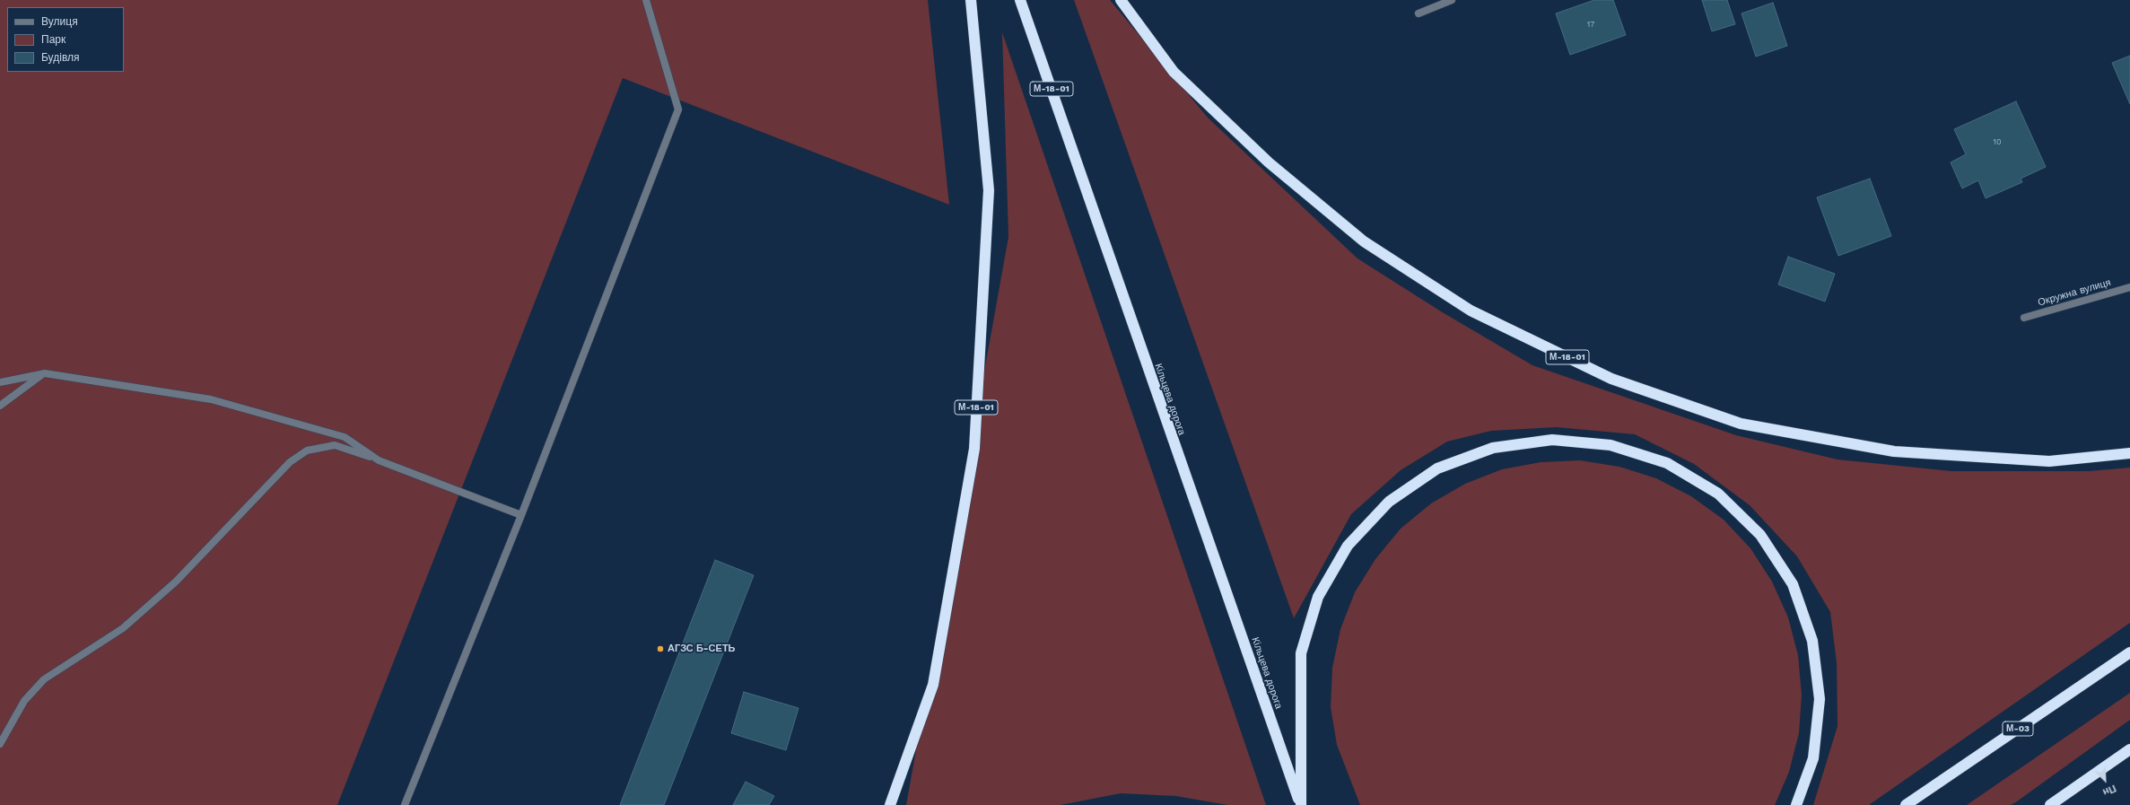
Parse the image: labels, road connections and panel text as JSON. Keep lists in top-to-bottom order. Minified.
{"streets":{"highway":["М-18-01","Кільцева дорога","М-03"],"street":["Окружна вулиця"]},"places":["АГЗС Б-СЕТЬ"],"house_numbers":["17","10"],"legend":["Вулиця","Парк","Будівля"],"north":"bottom right"}
